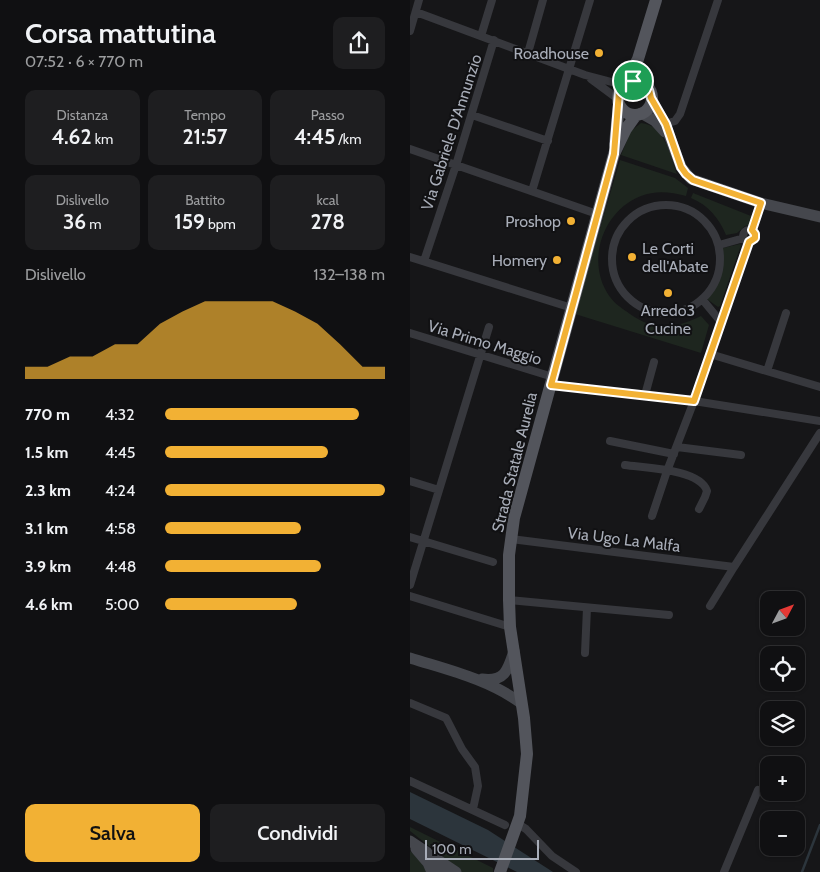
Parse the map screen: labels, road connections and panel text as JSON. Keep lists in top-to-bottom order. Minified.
{"streets":{"main road":["Strada Statale Aurelia"],"street":["Via Gabriele D'Annunzio","Via Primo Maggio","Via Ugo La Malfa"]},"crossings":[["Via Primo Maggio","Strada Statale Aurelia"],["Strada Statale Aurelia","Via Ugo La Malfa"]],"places":["Roadhouse","Proshop","Le Corti dell'Abate","Homery","Arredo3 Cucine"],"scale_bar":"100 m","north":"top right","page":{"heading":["Corsa mattutina","07:52 · 6 × 770 m"],"stats":[["Distanza","4.62 km"],["Tempo","21:57"],["Passo","4:45 /km"],["Dislivello","36 m"],["Battito","159 bpm"],["kcal","278"]],"chart":["Dislivello","132–138 m"],"list":[{"name":"770 m","note":"4:32"},{"name":"1.5 km","note":"4:45"},{"name":"2.3 km","note":"4:24"},{"name":"3.1 km","note":"4:58"},{"name":"3.9 km","note":"4:48"},{"name":"4.6 km","note":"5:00"}],"map_buttons":["+","−"],"buttons":["Salva","Condividi"],"scale":"100 m"}}
